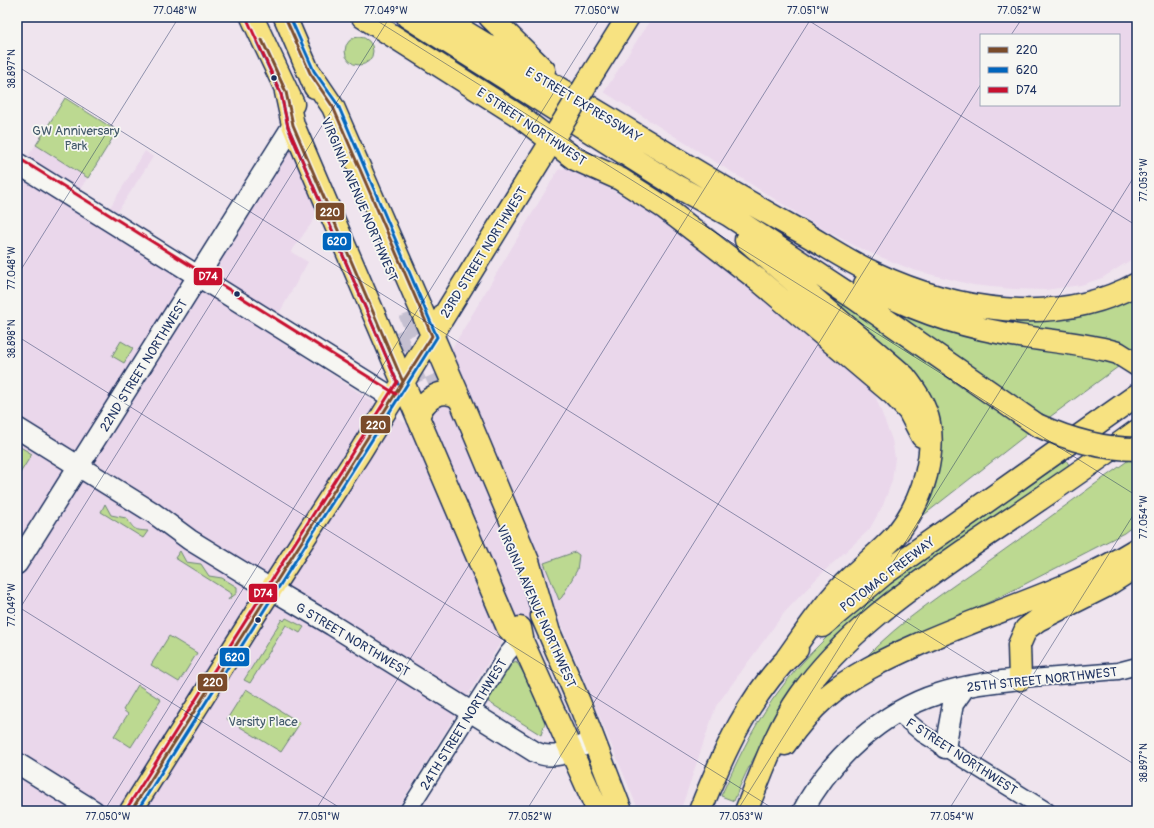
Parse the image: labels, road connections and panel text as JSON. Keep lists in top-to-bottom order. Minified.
{"streets":{"main road":["E STREET EXPRESSWAY","E STREET NORTHWEST","VIRGINIA AVENUE NORTHWEST","23RD STREET NORTHWEST","POTOMAC FREEWAY"],"street":["22ND STREET NORTHWEST","G STREET NORTHWEST","25TH STREET NORTHWEST","24TH STREET NORTHWEST","F STREET NORTHWEST"]},"crossings":[["E STREET NORTHWEST","23RD STREET NORTHWEST"],["VIRGINIA AVENUE NORTHWEST","G STREET NORTHWEST"],["VIRGINIA AVENUE NORTHWEST","24TH STREET NORTHWEST"],["23RD STREET NORTHWEST","G STREET NORTHWEST"],["22ND STREET NORTHWEST","G STREET NORTHWEST"],["G STREET NORTHWEST","24TH STREET NORTHWEST"],["25TH STREET NORTHWEST","F STREET NORTHWEST"]],"parks":["GW Anniversary Park","Varsity Place"],"lines":["transit line 220","transit line 620","transit line D74"],"legend":["220","620","D74"],"coordinates":["77.048°W","77.049°W","77.050°W","77.051°W","77.052°W","38.897°N","77.053°W","38.898°N","77.054°W"]}
